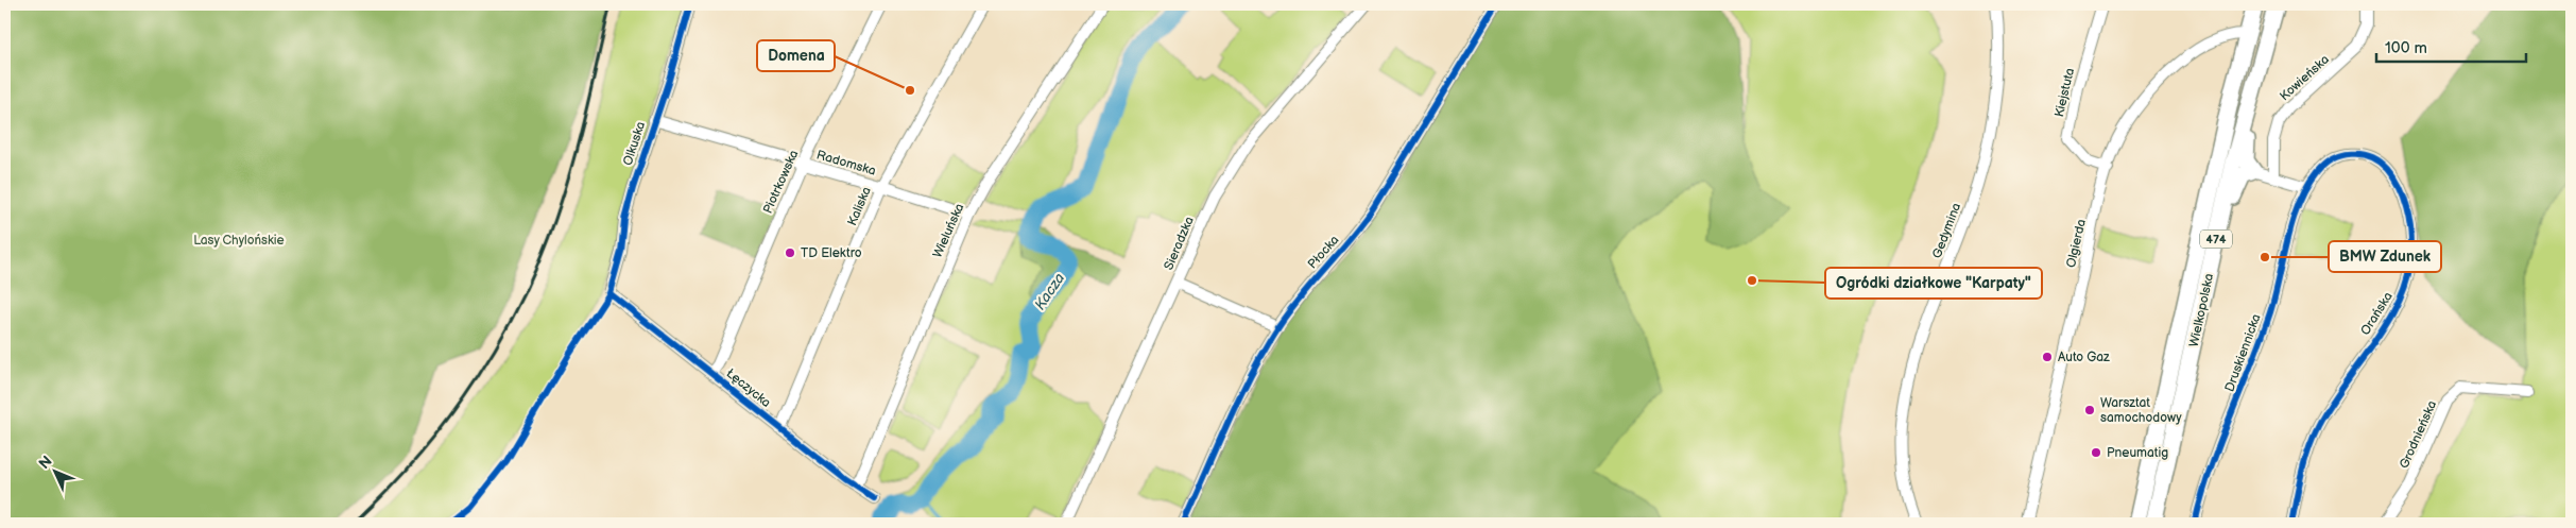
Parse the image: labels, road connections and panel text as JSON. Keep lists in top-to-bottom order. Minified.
{"streets":{"main road":["474","Wielkopolska"],"street":["Kowieńska","Kiejstuta","Olkuska","Radomska","Piotrkowska","Kaliska","Wieluńska","Gedymina","Sieradzka","Olgierda","Płocka","Orańska","Druskiennicka","Łęczycka","Grodnieńska"]},"crossings":[["Kiejstuta","Olgierda"],["Olkuska","Radomska"],["Olkuska","Łęczycka"],["Radomska","Piotrkowska"],["Radomska","Kaliska"],["Radomska","Wieluńska"],["Piotrkowska","Łęczycka"],["Kaliska","Łęczycka"],["Wieluńska","Łęczycka"],["Olgierda","Wielkopolska"],["Orańska","Druskiennicka"]],"water":["Kacza"],"parks":["Lasy Chylońskie"],"places":["Domena","TD Elektro","BMW Zdunek","Ogródki działkowe \"Karpaty\"","Auto Gaz","Warsztat samochodowy","Pneumatig"],"scale_bar":"100 m","north":"top left"}
